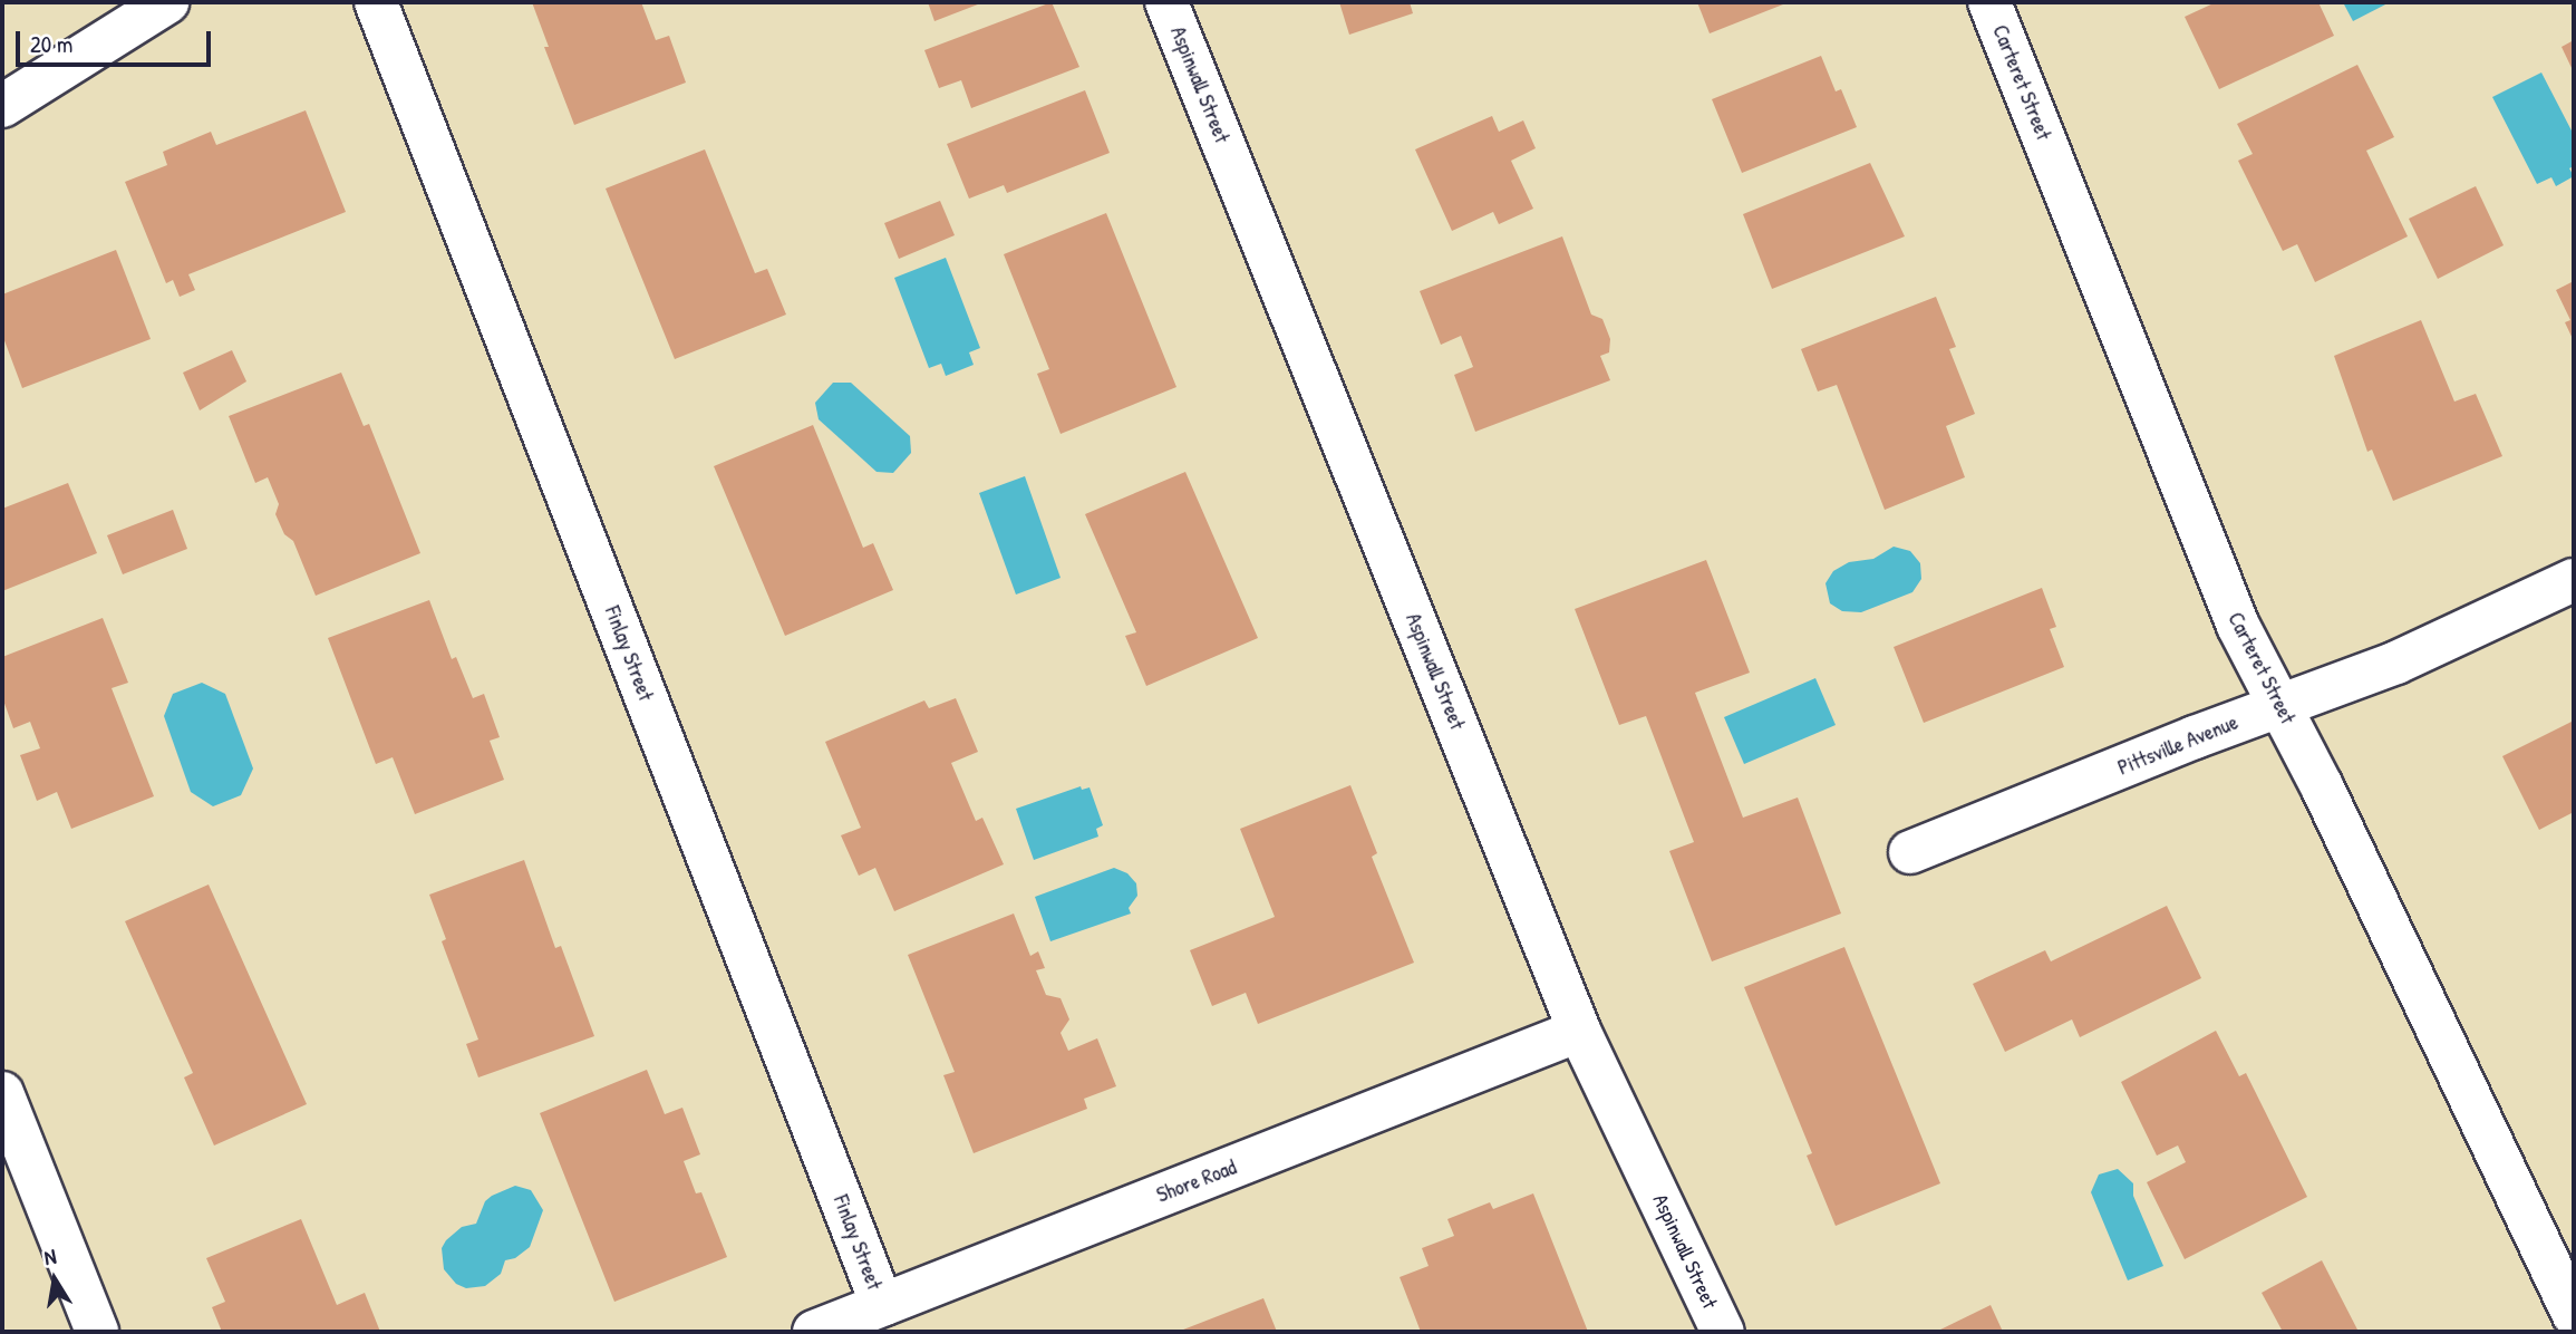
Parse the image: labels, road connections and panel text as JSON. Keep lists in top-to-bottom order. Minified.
{"streets":{"street":["Carteret Street","Aspinwall Street","Finlay Street","Pittsville Avenue","Shore Road"]},"crossings":[["Carteret Street","Pittsville Avenue"],["Aspinwall Street","Shore Road"],["Finlay Street","Shore Road"]],"scale_bar":"20 m","north":"top"}
